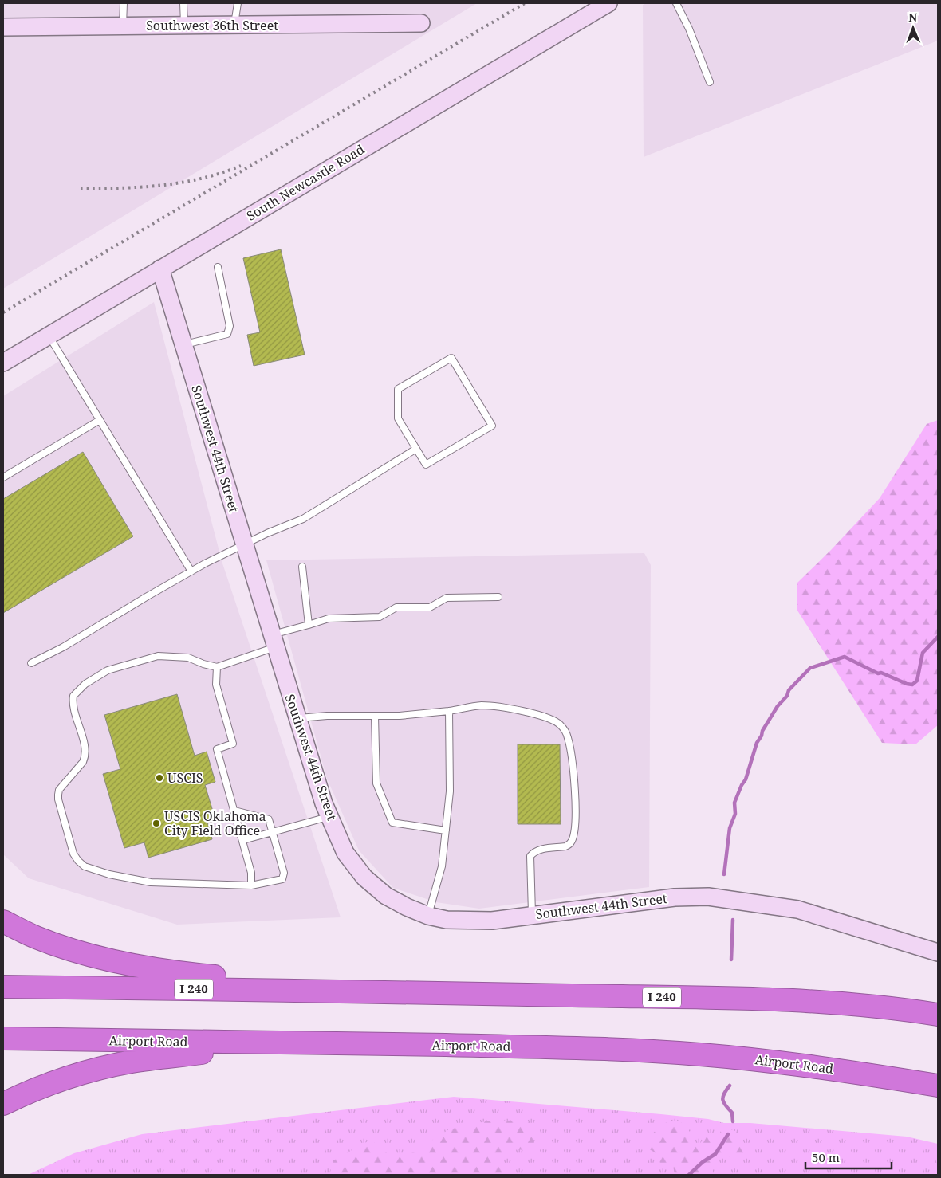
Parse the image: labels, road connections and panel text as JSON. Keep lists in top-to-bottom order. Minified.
{"streets":{"highway":["I 240","Airport Road"],"street":["Southwest 36th Street","South Newcastle Road","Southwest 44th Street"]},"crossings":[["South Newcastle Road","Southwest 44th Street"]],"places":["USCIS","USCIS Oklahoma City Field Office"],"scale_bar":"50 m","north":"top"}
